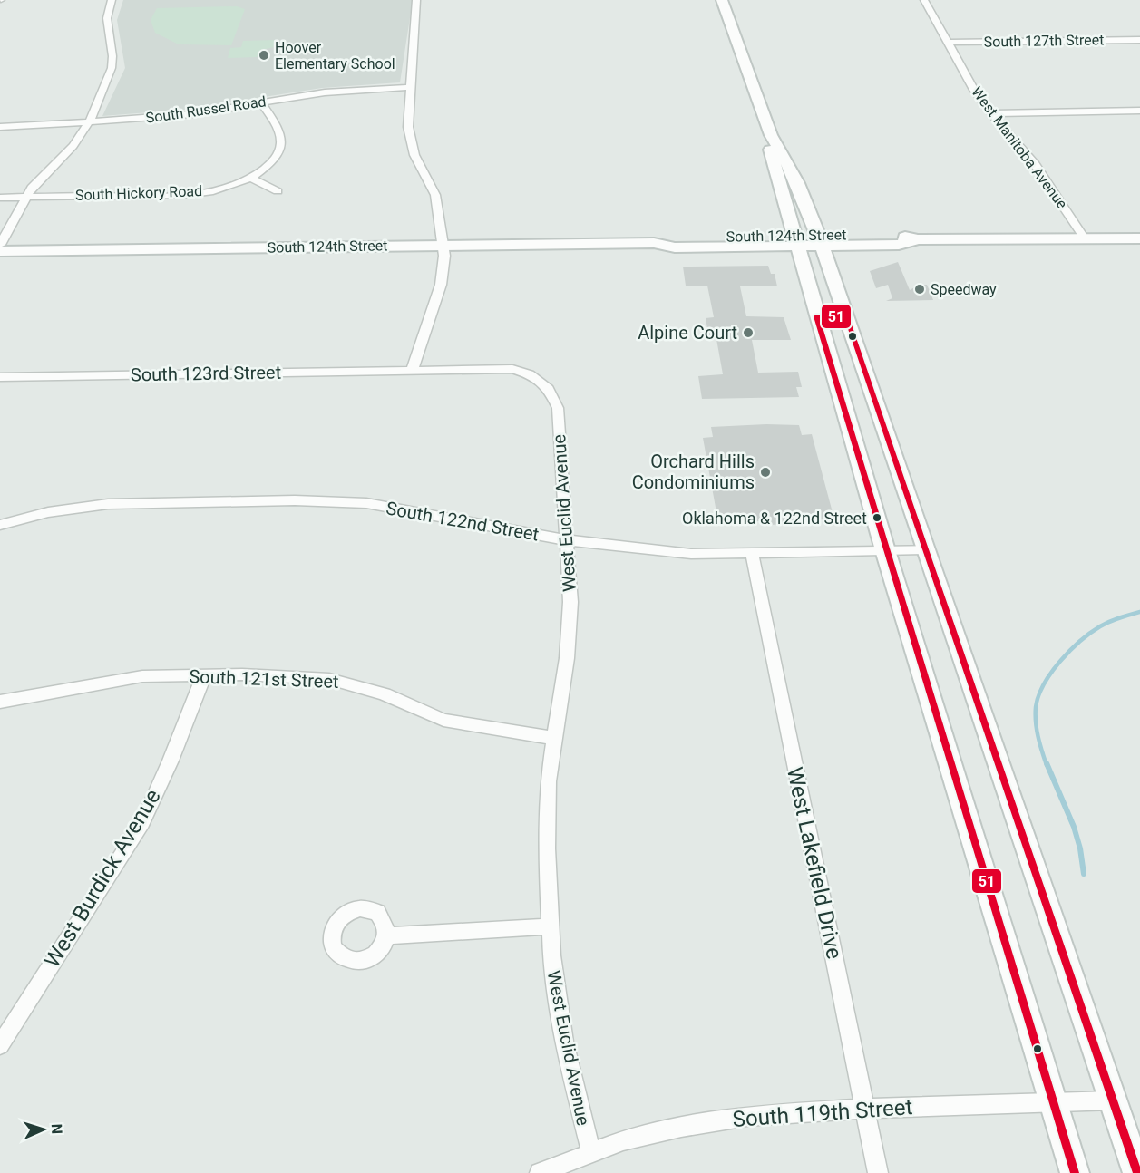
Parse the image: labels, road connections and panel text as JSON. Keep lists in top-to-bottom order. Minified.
{"streets":{"main road":["South 124th Street"],"street":["South 127th Street","South Russel Road","West Manitoba Avenue","South Hickory Road","South 123rd Street","West Euclid Avenue","South 122nd Street","South 121st Street","West Lakefield Drive","West Burdick Avenue","South 119th Street"]},"crossings":[["South 127th Street","West Manitoba Avenue"],["West Manitoba Avenue","South 124th Street"],["South 123rd Street","West Euclid Avenue"],["West Euclid Avenue","South 122nd Street"],["West Euclid Avenue","South 121st Street"],["West Euclid Avenue","South 119th Street"],["South 122nd Street","West Lakefield Drive"],["South 121st Street","West Burdick Avenue"],["West Lakefield Drive","South 119th Street"]],"places":["Hoover Elementary School","Speedway","Alpine Court","Orchard Hills Condominiums","Oklahoma & 122nd Street"],"lines":["transit line 51"],"north":"right"}
